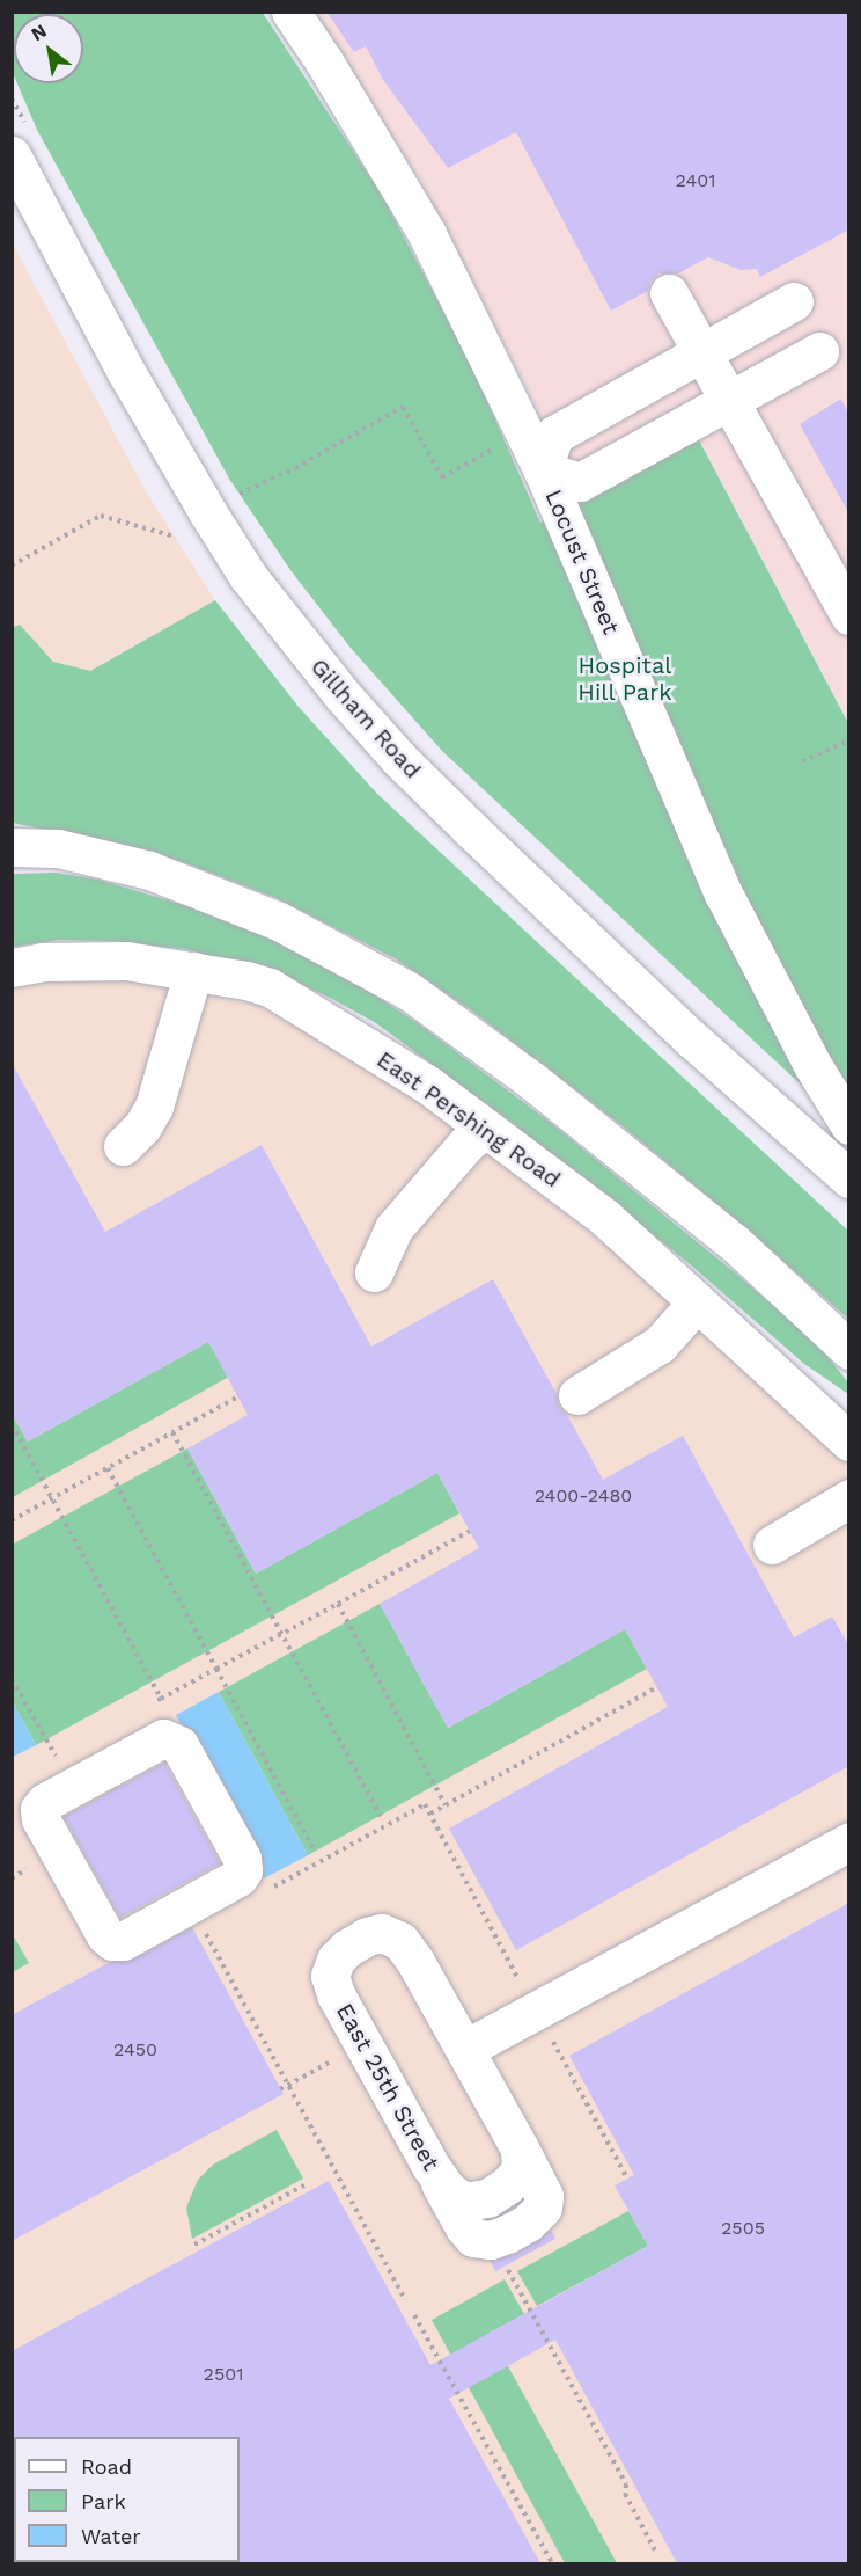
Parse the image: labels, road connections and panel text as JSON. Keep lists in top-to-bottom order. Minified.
{"streets":{"main road":["Locust Street","Gillham Road","East Pershing Road","East 25th Street"]},"parks":["Hospital Hill Park"],"house_numbers":["2401","2400-2480","2450","2505","2501"],"legend":["Road","Park","Water"],"north":"top left"}
